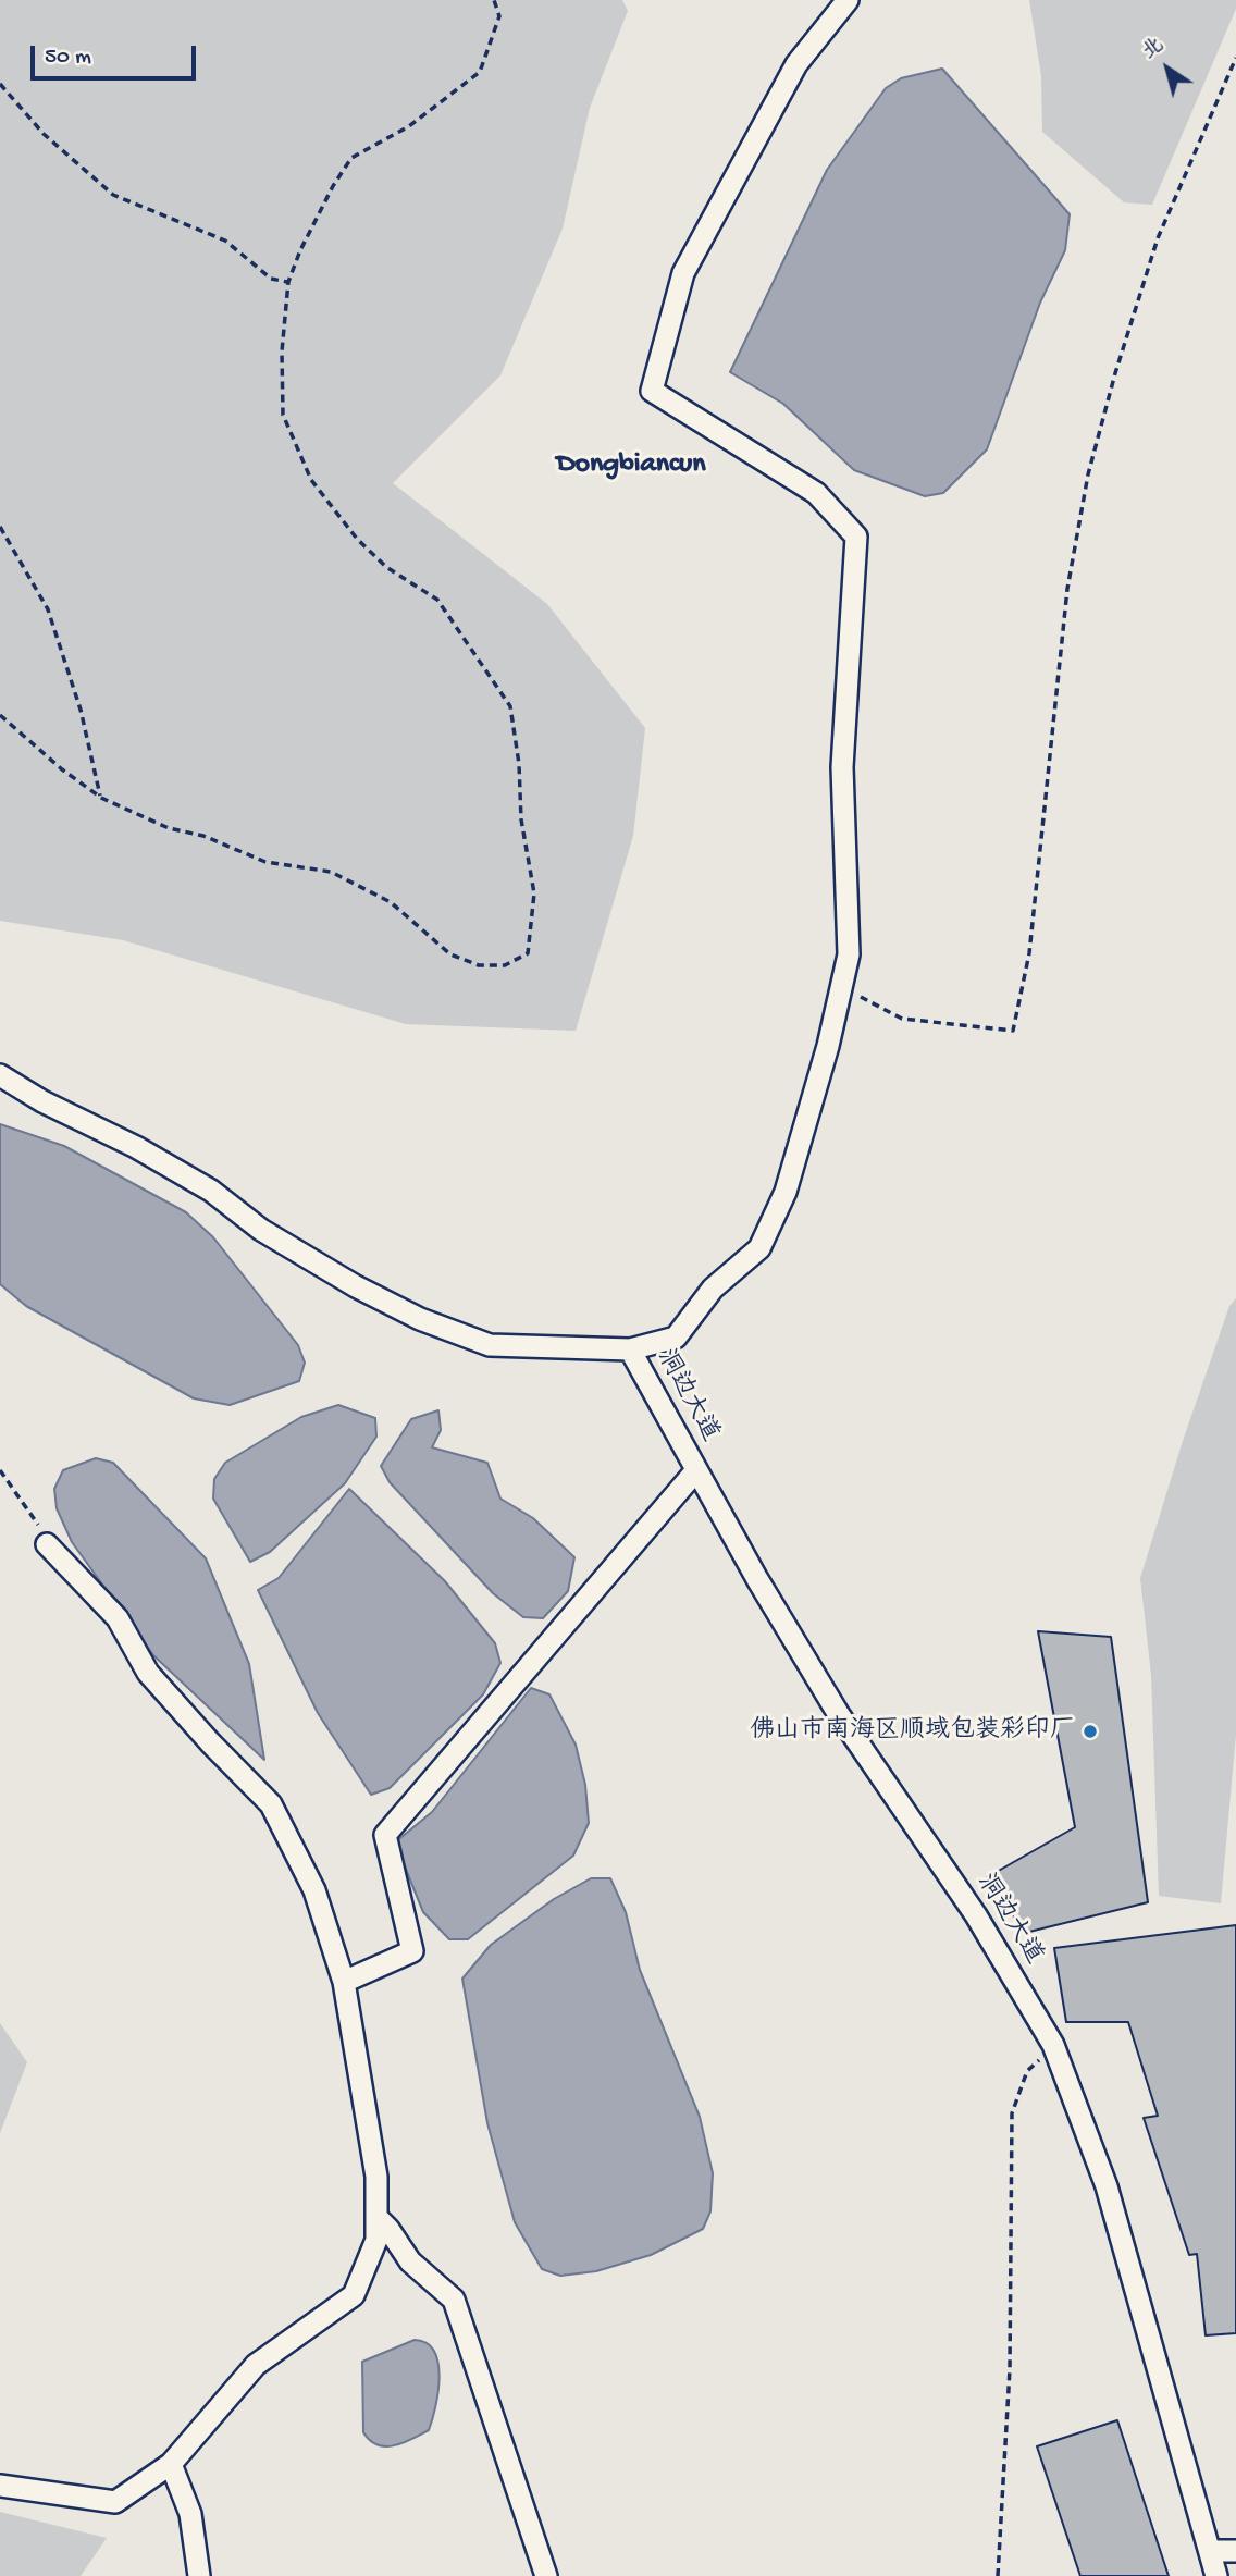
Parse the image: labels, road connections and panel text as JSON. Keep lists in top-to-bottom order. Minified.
{"streets":{"street":["洞边大道"]},"districts":["Dongbiancun"],"places":["佛山市南海区顺域包装彩印厂"],"scale_bar":"50 m","north":"top left"}
